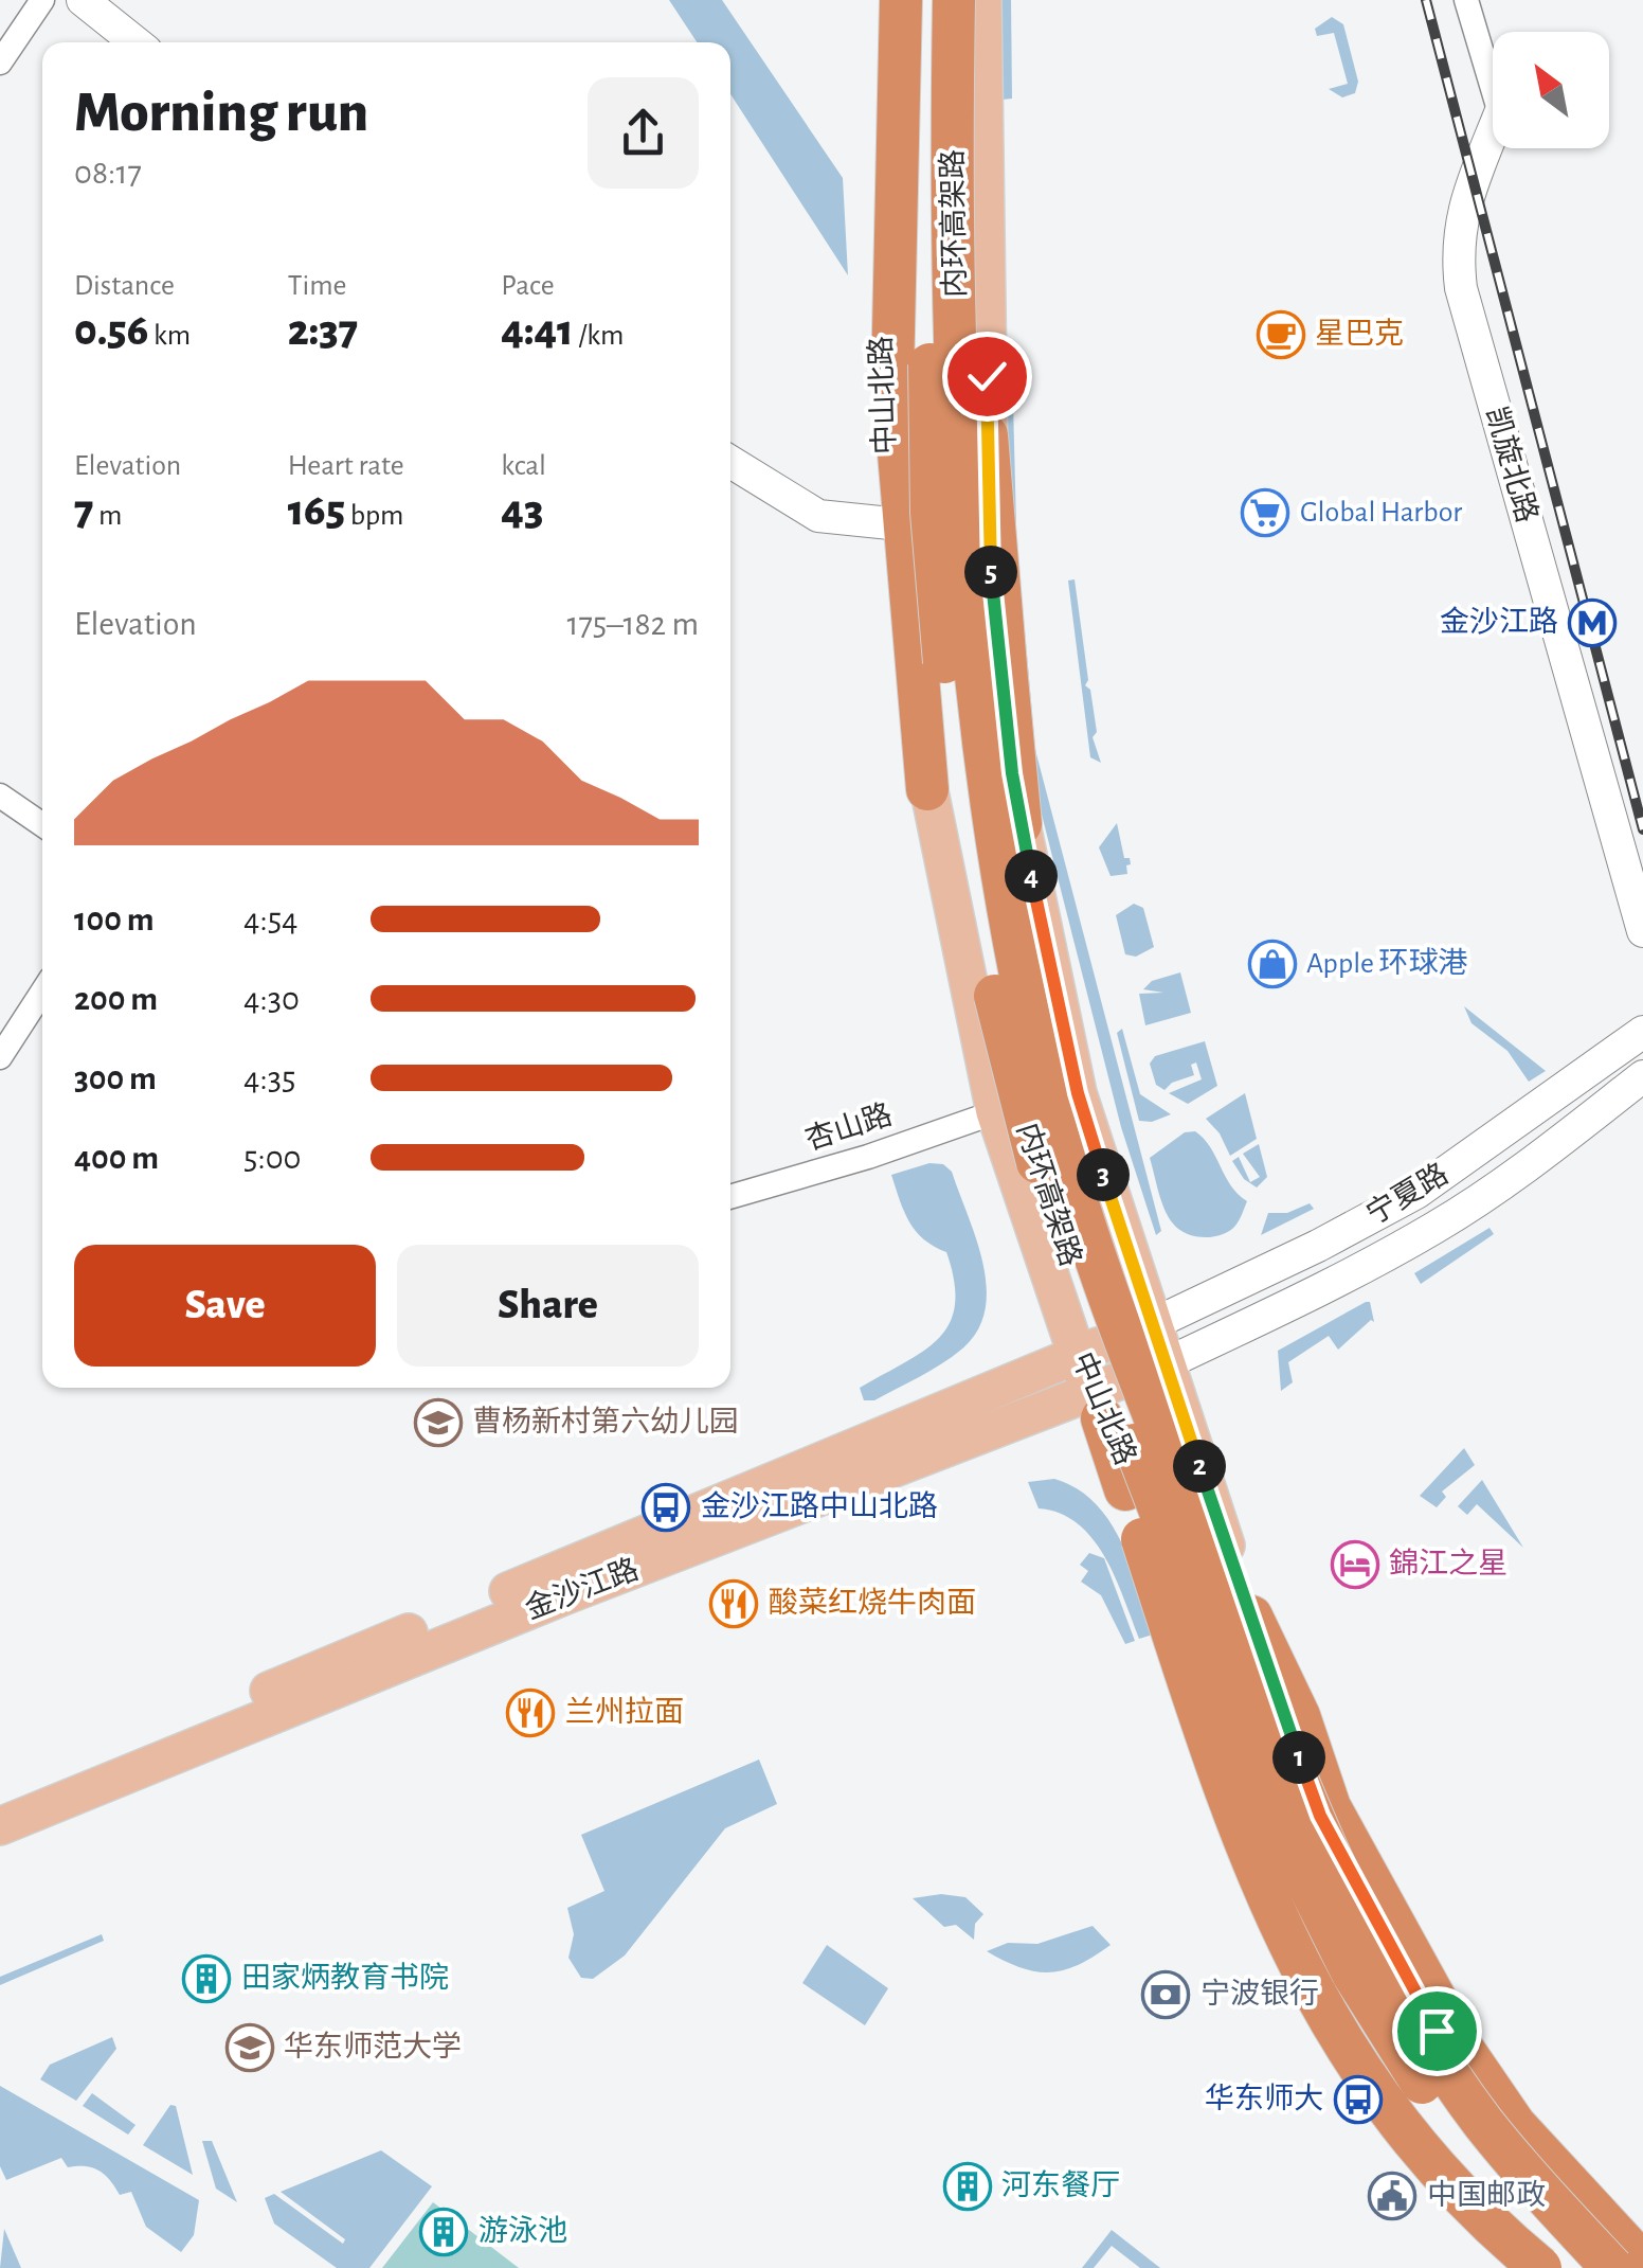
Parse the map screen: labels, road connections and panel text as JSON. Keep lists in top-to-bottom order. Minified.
{"streets":{"highway":["内环高架路"],"main road":["中山北路","凯旋北路","宁夏路","金沙江路"],"street":["杏山路"]},"crossings":[["中山北路","杏山路"],["中山北路","金沙江路"],["宁夏路","金沙江路"]],"places":{"cafe":["星巴克"],"supermarket":["Global Harbor"],"metro station":["金沙江路"],"shop":["Apple 环球港"],"school or university":["曹杨新村第六幼儿园","华东师范大学"],"bus stop":["金沙江路中山北路","华东师大"],"hotel":["錦江之星"],"restaurant":["酸菜红烧牛肉面","兰州拉面"],"building":["田家炳教育书院","河东餐厅","游泳池"],"bank":["宁波银行"],"public building":["中国邮政"]},"north":"top left","page":{"heading":["Morning run","08:17"],"stats":[["Distance","0.56 km"],["Time","2:37"],["Pace","4:41 /km"],["Elevation","7 m"],["Heart rate","165 bpm"],["kcal","43"]],"pins":["5","4","3","2","1"],"chart":["Elevation","175–182 m"],"list":[{"name":"100 m","note":"4:54"},{"name":"200 m","note":"4:30"},{"name":"300 m","note":"4:35"},{"name":"400 m","note":"5:00"}],"buttons":["Save","Share"]}}
